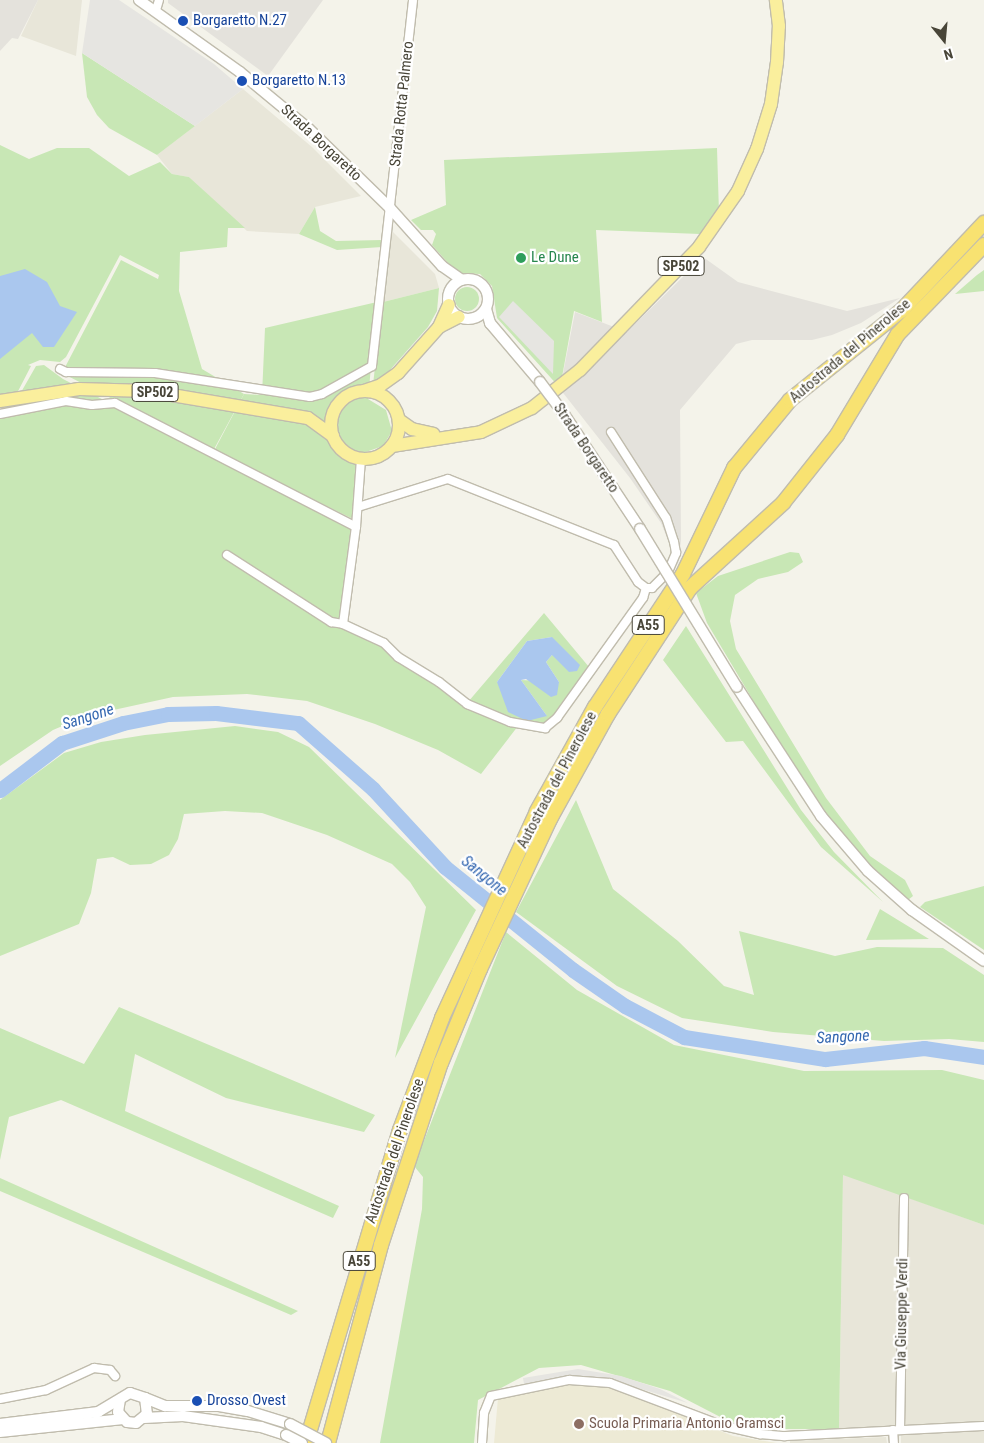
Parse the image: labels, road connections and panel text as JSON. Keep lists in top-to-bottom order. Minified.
{"streets":{"highway":["Autostrada del Pinerolese","A55"],"main road":["SP502"],"street":["Strada Rotta Palmero","Strada Borgaretto","Via Giuseppe Verdi"]},"crossings":[["Strada Rotta Palmero","Strada Borgaretto"]],"water":["Sangone"],"places":["Borgaretto N.27","Borgaretto N.13","Le Dune","Drosso Ovest","Scuola Primaria Antonio Gramsci"],"north":"bottom"}
